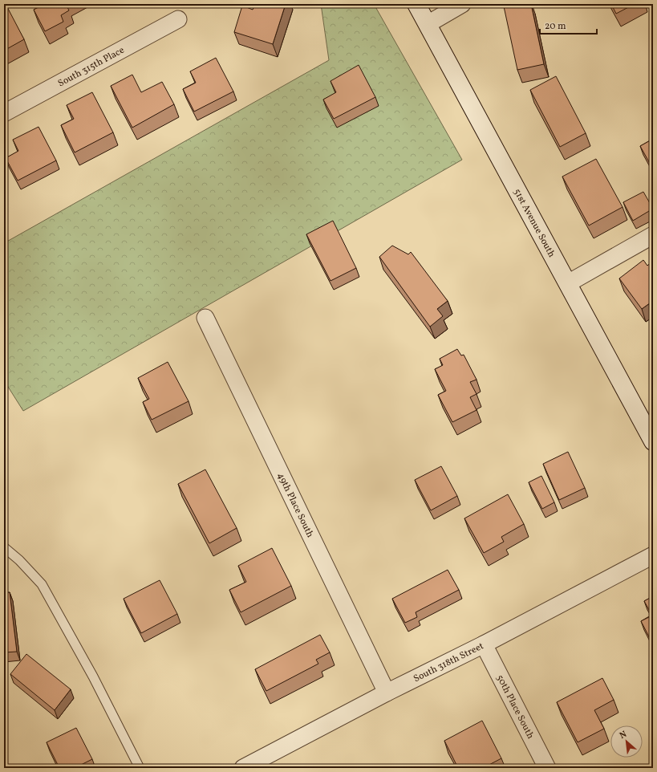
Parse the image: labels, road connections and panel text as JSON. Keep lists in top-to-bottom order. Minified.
{"streets":{"main road":["51st Avenue South"],"street":["South 315th Place","49th Place South","South 318th Street","50th Place South"]},"crossings":[["49th Place South","South 318th Street"],["South 318th Street","50th Place South"]],"scale_bar":"20 m","north":"top left"}
